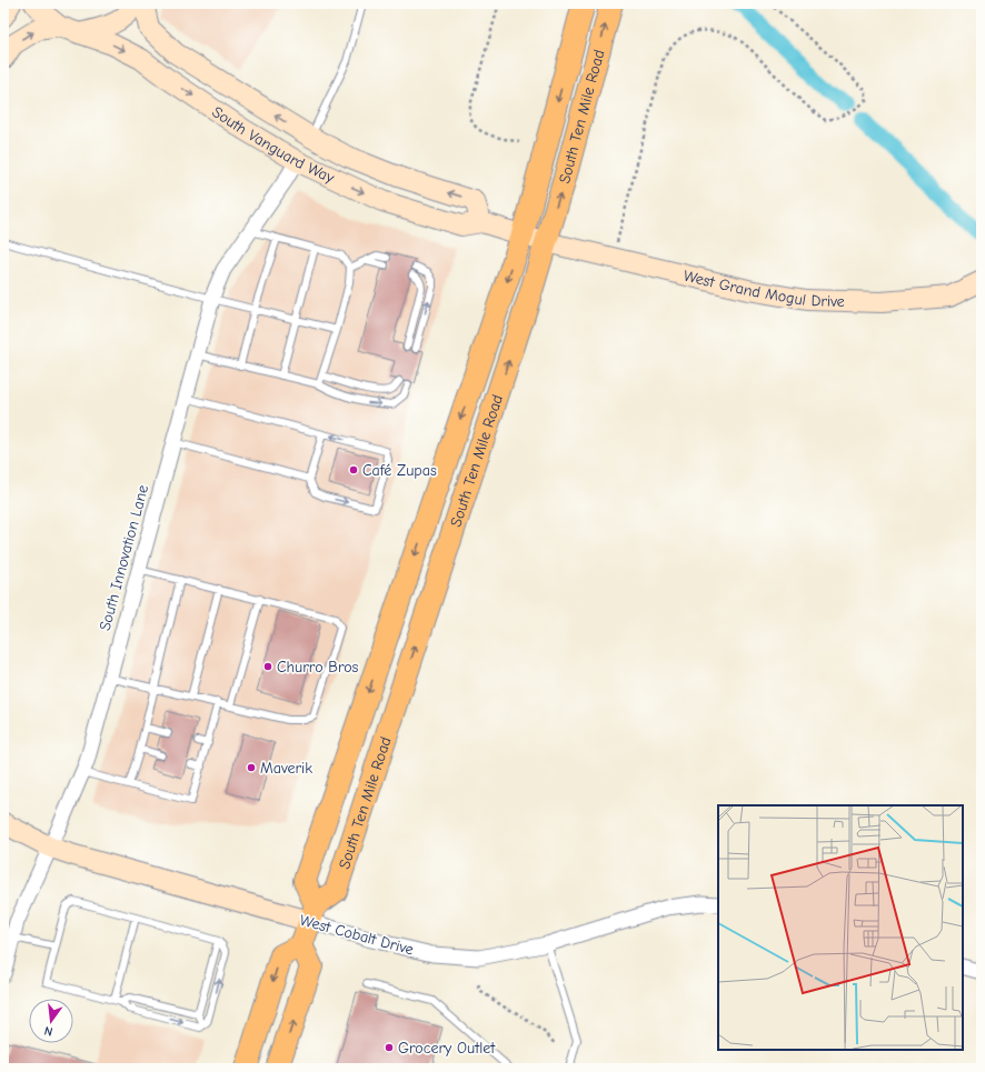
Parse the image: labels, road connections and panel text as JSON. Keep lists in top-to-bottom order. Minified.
{"streets":{"main road":["South Ten Mile Road"],"street":["South Vanguard Way","West Grand Mogul Drive","South Innovation Lane","West Cobalt Drive"]},"crossings":[["South Ten Mile Road","South Vanguard Way"],["South Ten Mile Road","West Grand Mogul Drive"],["South Ten Mile Road","West Cobalt Drive"],["South Vanguard Way","West Grand Mogul Drive"],["South Vanguard Way","South Innovation Lane"],["South Innovation Lane","West Cobalt Drive"]],"places":["Café Zupas","Churro Bros","Maverik","Grocery Outlet"],"north":"bottom"}
